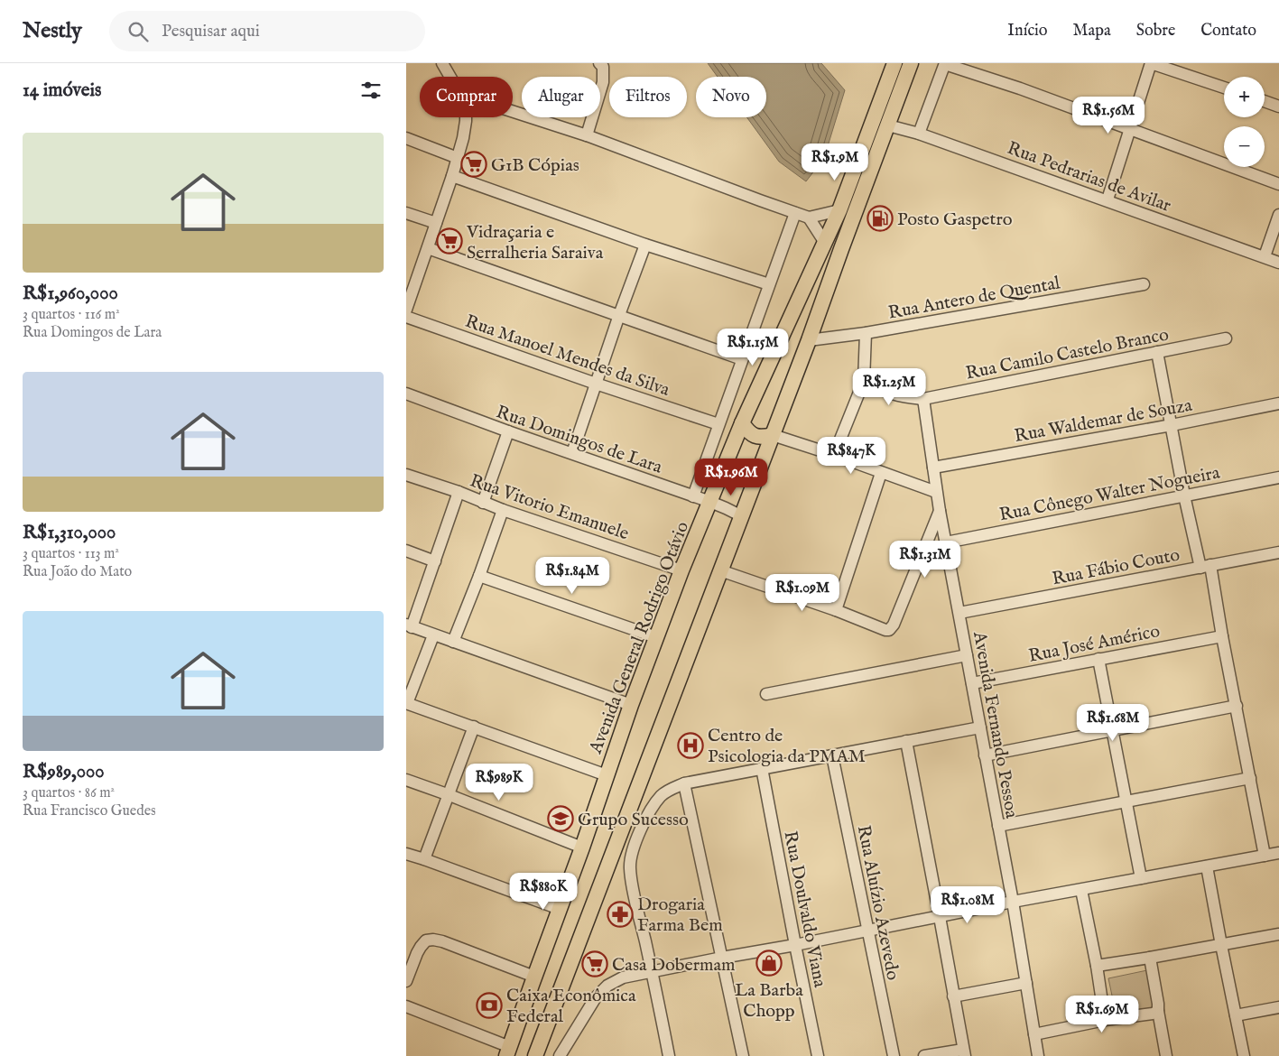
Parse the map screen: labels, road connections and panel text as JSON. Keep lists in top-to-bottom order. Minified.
{"streets":{"main road":["Avenida General Rodrigo Otávio"],"street":["Rua Pedrarias de Avilar","Rua Antero de Quental","Rua Camilo Castelo Branco","Rua Manoel Mendes da Silva","Rua Waldemar de Souza","Rua Domingos de Lara","Rua Cônego Walter Nogueira","Rua Vitorio Emanuele","Rua Fábio Couto","Rua José Américo","Avenida Fernando Pessoa","Rua Aluízio Azevedo","Rua Doulvaldo Viana"]},"crossings":[["Rua Camilo Castelo Branco","Avenida Fernando Pessoa"],["Rua Waldemar de Souza","Avenida Fernando Pessoa"],["Rua Domingos de Lara","Avenida General Rodrigo Otávio"],["Rua Cônego Walter Nogueira","Avenida Fernando Pessoa"],["Rua Vitorio Emanuele","Avenida General Rodrigo Otávio"],["Rua Fábio Couto","Avenida Fernando Pessoa"],["Rua José Américo","Avenida Fernando Pessoa"]],"places":{"supermarket":["G1B Cópias","Vidraçaria e Serralheria Saraiva","Casa Dobermam"],"fuel station":["Posto Gaspetro"],"hospital":["Centro de Psicologia da PMAM"],"school or university":["Grupo Sucesso"],"pharmacy":["Drogaria Farma Bem"],"shop":["La Barba Chopp"],"bank":["Caixa Econômica Federal"]},"page":{"header":"Nestly","search":"Pesquisar aqui","nav":["Início","Mapa","Sobre","Contato"],"heading":"14 imóveis","map_buttons":["+","−"],"chip":["Comprar","Alugar","Filtros","Novo"],"price":["R$1.56M","R$1.9M","R$1.15M","R$1.25M","R$847K","R$1.96M","R$1.31M","R$1.84M","R$1.09M","R$1.68M","R$989K","R$880K","R$1.08M","R$1.69M"],"list":[{"name":"R$1,960,000","note":"3 quartos · 116 m² · Rua Domingos de Lara"},{"name":"R$1,310,000","note":"3 quartos · 113 m² · Rua João do Mato"},{"name":"R$989,000","note":"3 quartos · 86 m² · Rua Francisco Guedes"}]}}
